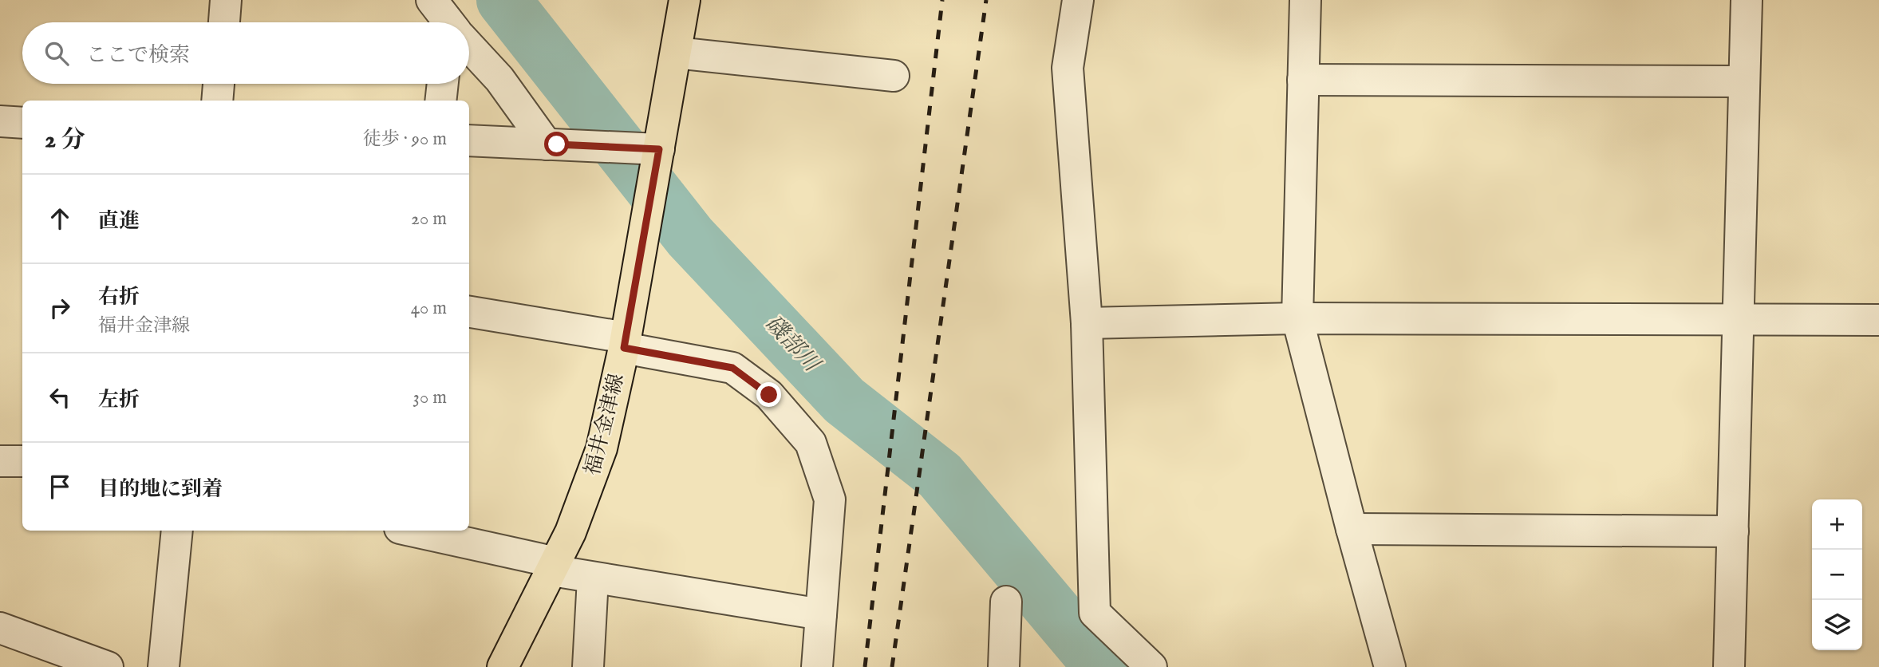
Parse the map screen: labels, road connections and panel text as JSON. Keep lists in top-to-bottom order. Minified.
{"streets":{"main road":["福井金津線"]},"water":["磯部川"],"page":{"search":"ここで検索","heading":["2 分","徒歩 · 90 m"],"list":[["直進","20 m"],["右折","福井金津線","40 m"],["左折","30 m"],"目的地に到着"],"map_buttons":["+","−"]}}
